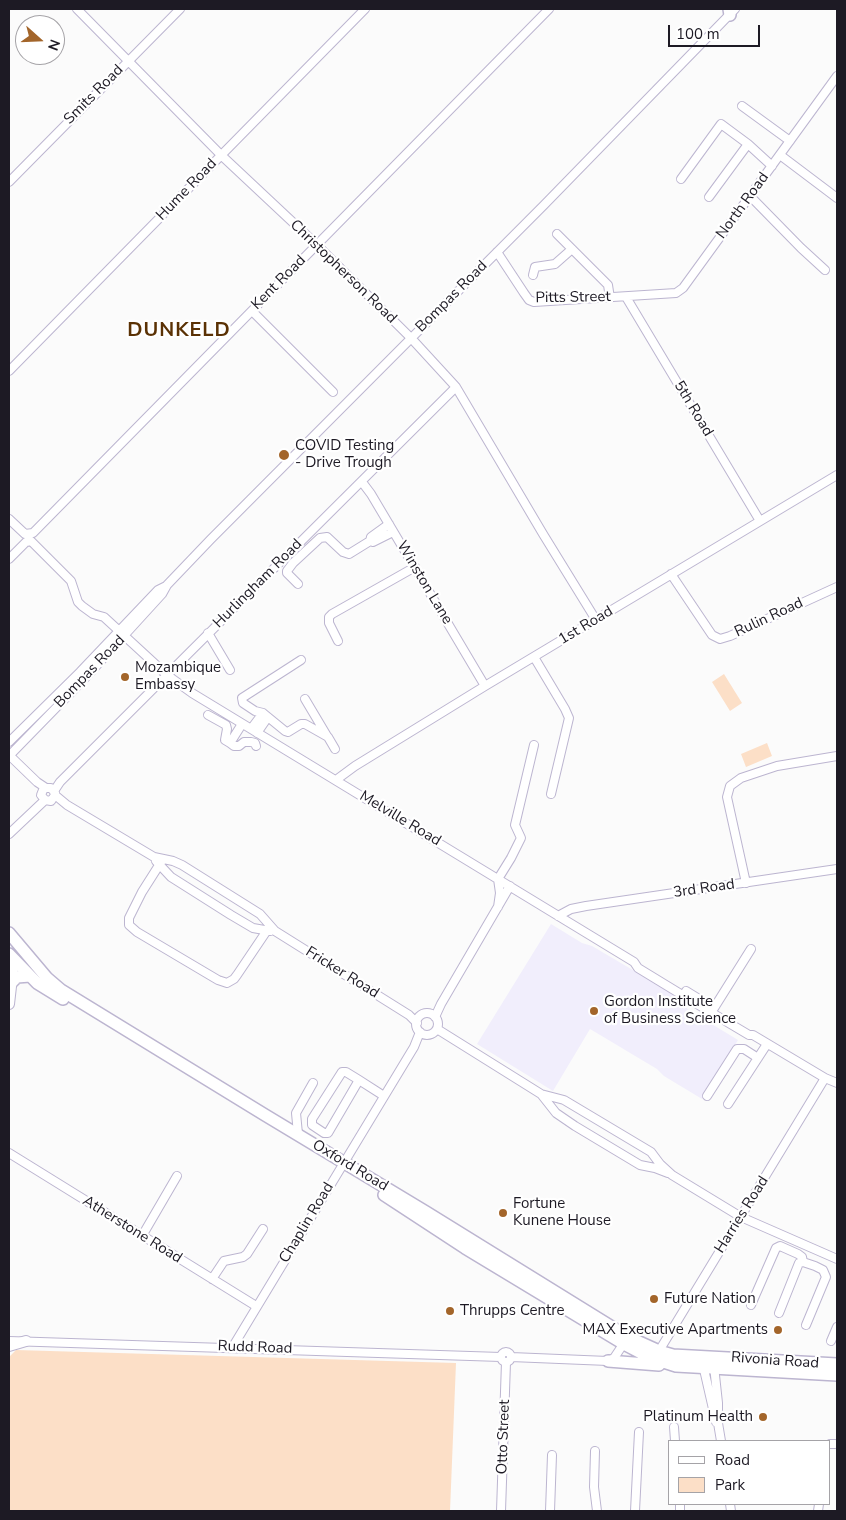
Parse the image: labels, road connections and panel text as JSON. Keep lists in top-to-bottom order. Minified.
{"streets":{"main road":["Oxford Road","Rivonia Road"],"street":["Smits Road","Hume Road","North Road","Christopherson Road","Kent Road","Bompas Road","Pitts Street","5th Road","Winston Lane","Hurlingham Road","Rulin Road","1st Road","Melville Road","3rd Road","Fricker Road","Harries Road","Chaplin Road","Atherstone Road","Rudd Road","Otto Street"]},"crossings":[["Smits Road","Christopherson Road"],["Hume Road","Christopherson Road"],["North Road","Pitts Street"],["North Road","5th Road"],["Christopherson Road","Kent Road"],["Christopherson Road","Bompas Road"],["Christopherson Road","Hurlingham Road"],["Christopherson Road","1st Road"],["Kent Road","Melville Road"],["Bompas Road","Pitts Street"],["Bompas Road","Melville Road"],["Bompas Road","Fricker Road"],["Pitts Street","5th Road"],["5th Road","1st Road"],["Winston Lane","Hurlingham Road"],["Winston Lane","1st Road"],["Hurlingham Road","Melville Road"],["Hurlingham Road","Fricker Road"],["Rulin Road","1st Road"],["1st Road","Melville Road"],["Melville Road","3rd Road"],["Melville Road","Harries Road"],["Fricker Road","Chaplin Road"],["Oxford Road","Harries Road"],["Oxford Road","Chaplin Road"],["Oxford Road","Rivonia Road"],["Chaplin Road","Atherstone Road"],["Chaplin Road","Rudd Road"],["Rudd Road","Otto Street"]],"districts":["DUNKELD"],"places":["COVID Testing - Drive Trough","Mozambique Embassy","Gordon Institute of Business Science","Fortune Kunene House","Future Nation","Thrupps Centre","MAX Executive Apartments","Platinum Health"],"legend":["Road","Park"],"scale_bar":"100 m","north":"right"}
